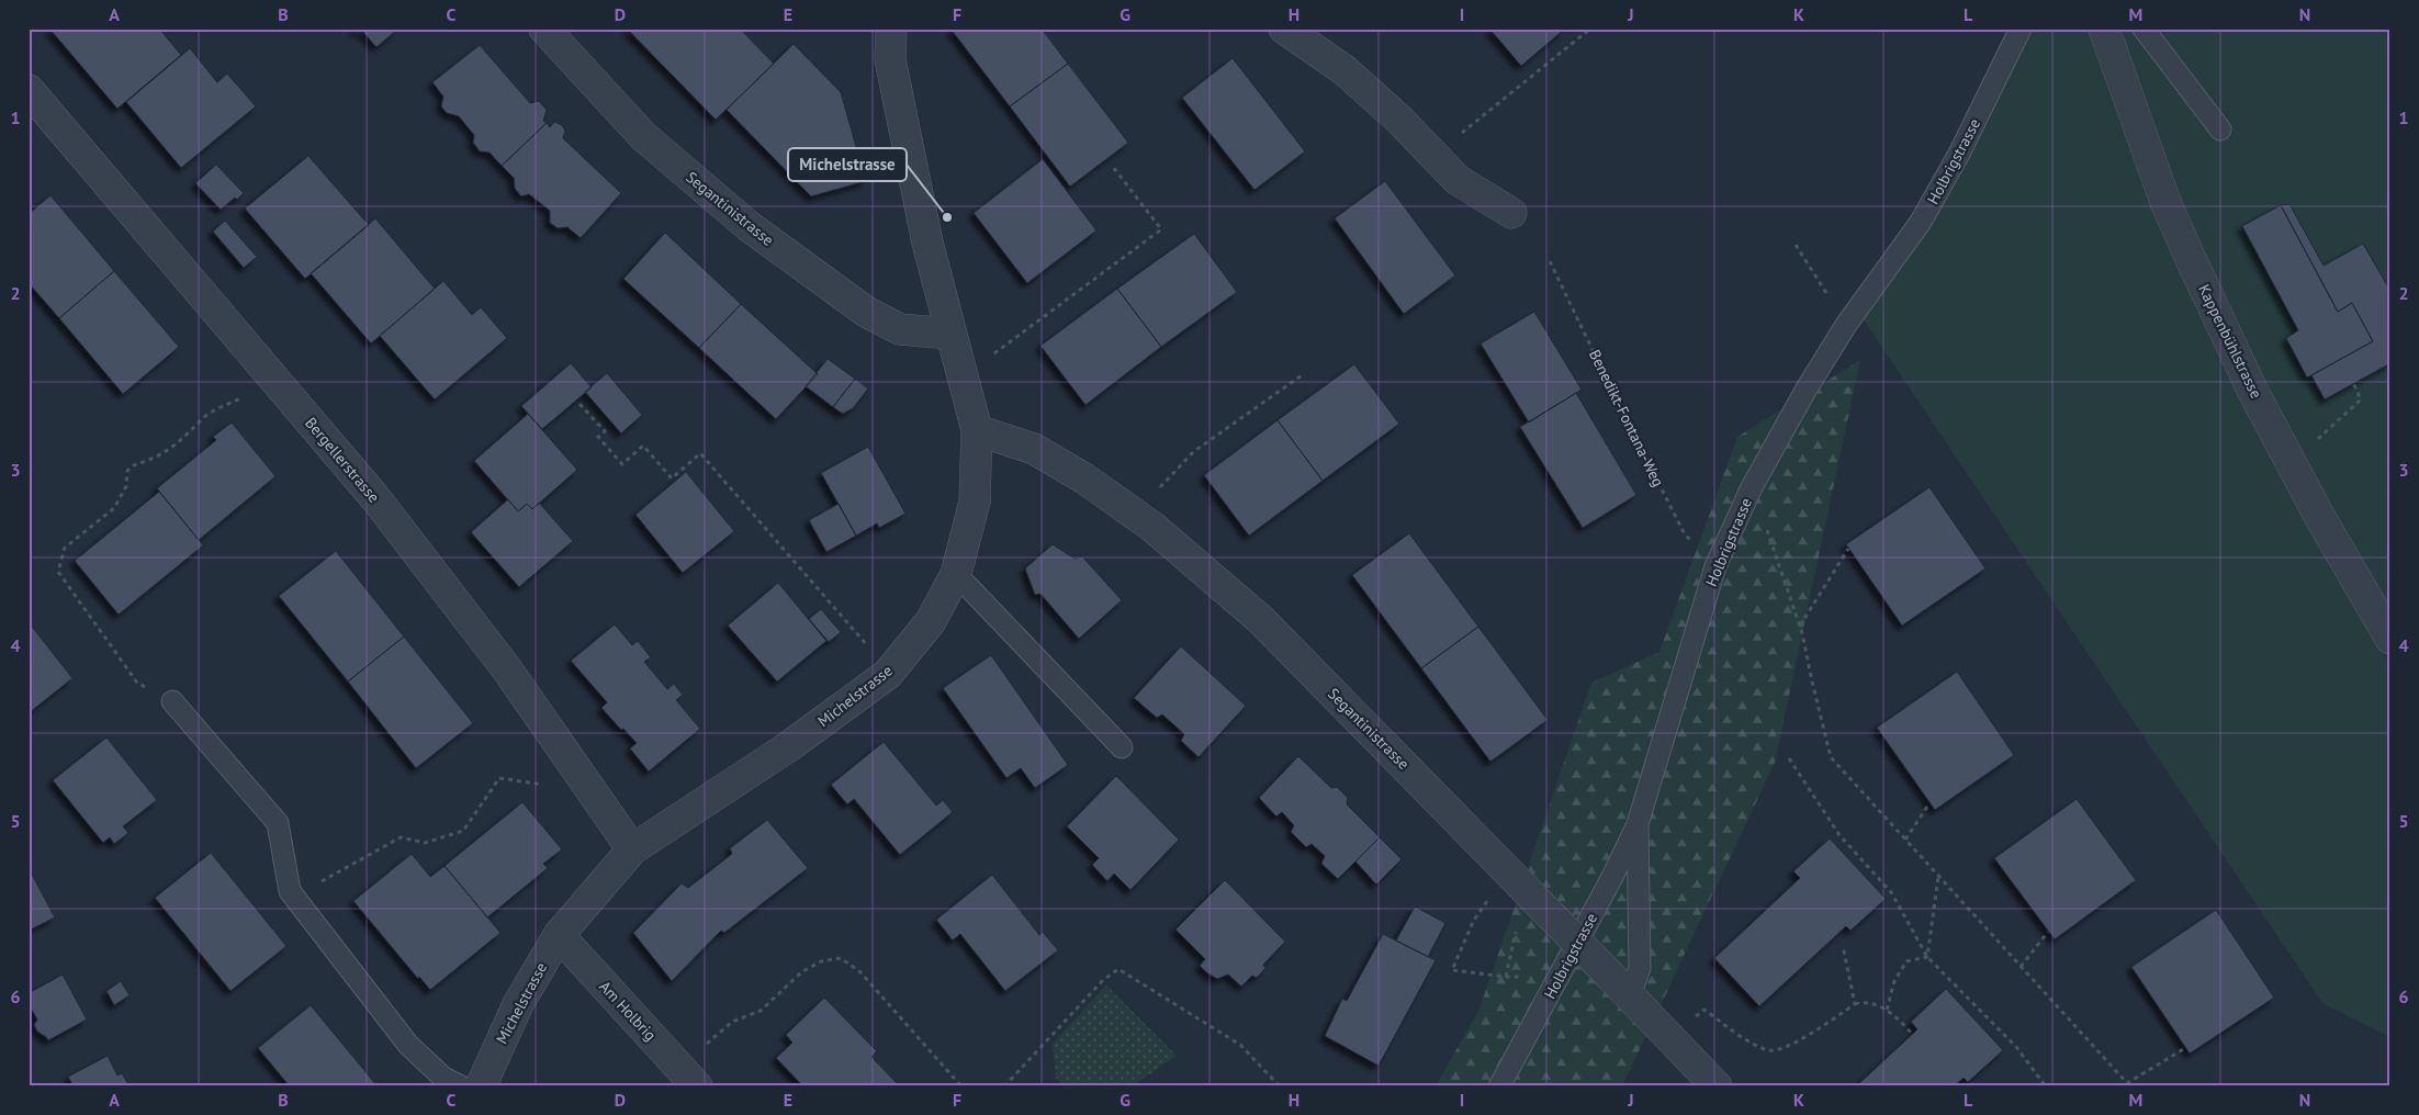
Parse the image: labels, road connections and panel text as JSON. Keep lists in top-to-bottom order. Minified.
{"streets":{"street":["Segantinistrasse","Kappenbühlstrasse","Bergellerstrasse","Michelstrasse","Am Holbrig"],"lane":["Holbrigstrasse"],"path":["Benedikt-Fontana-Weg"]},"crossings":[["Holbrigstrasse","Benedikt-Fontana-Weg"],["Segantinistrasse","Michelstrasse"],["Bergellerstrasse","Michelstrasse"],["Michelstrasse","Am Holbrig"]],"places":["Michelstrasse"],"grid":{"columns":["A","B","C","D","E","F","G","H","I","J","K","L","M","N"],"rows":["1","2","3","4","5","6"]}}
